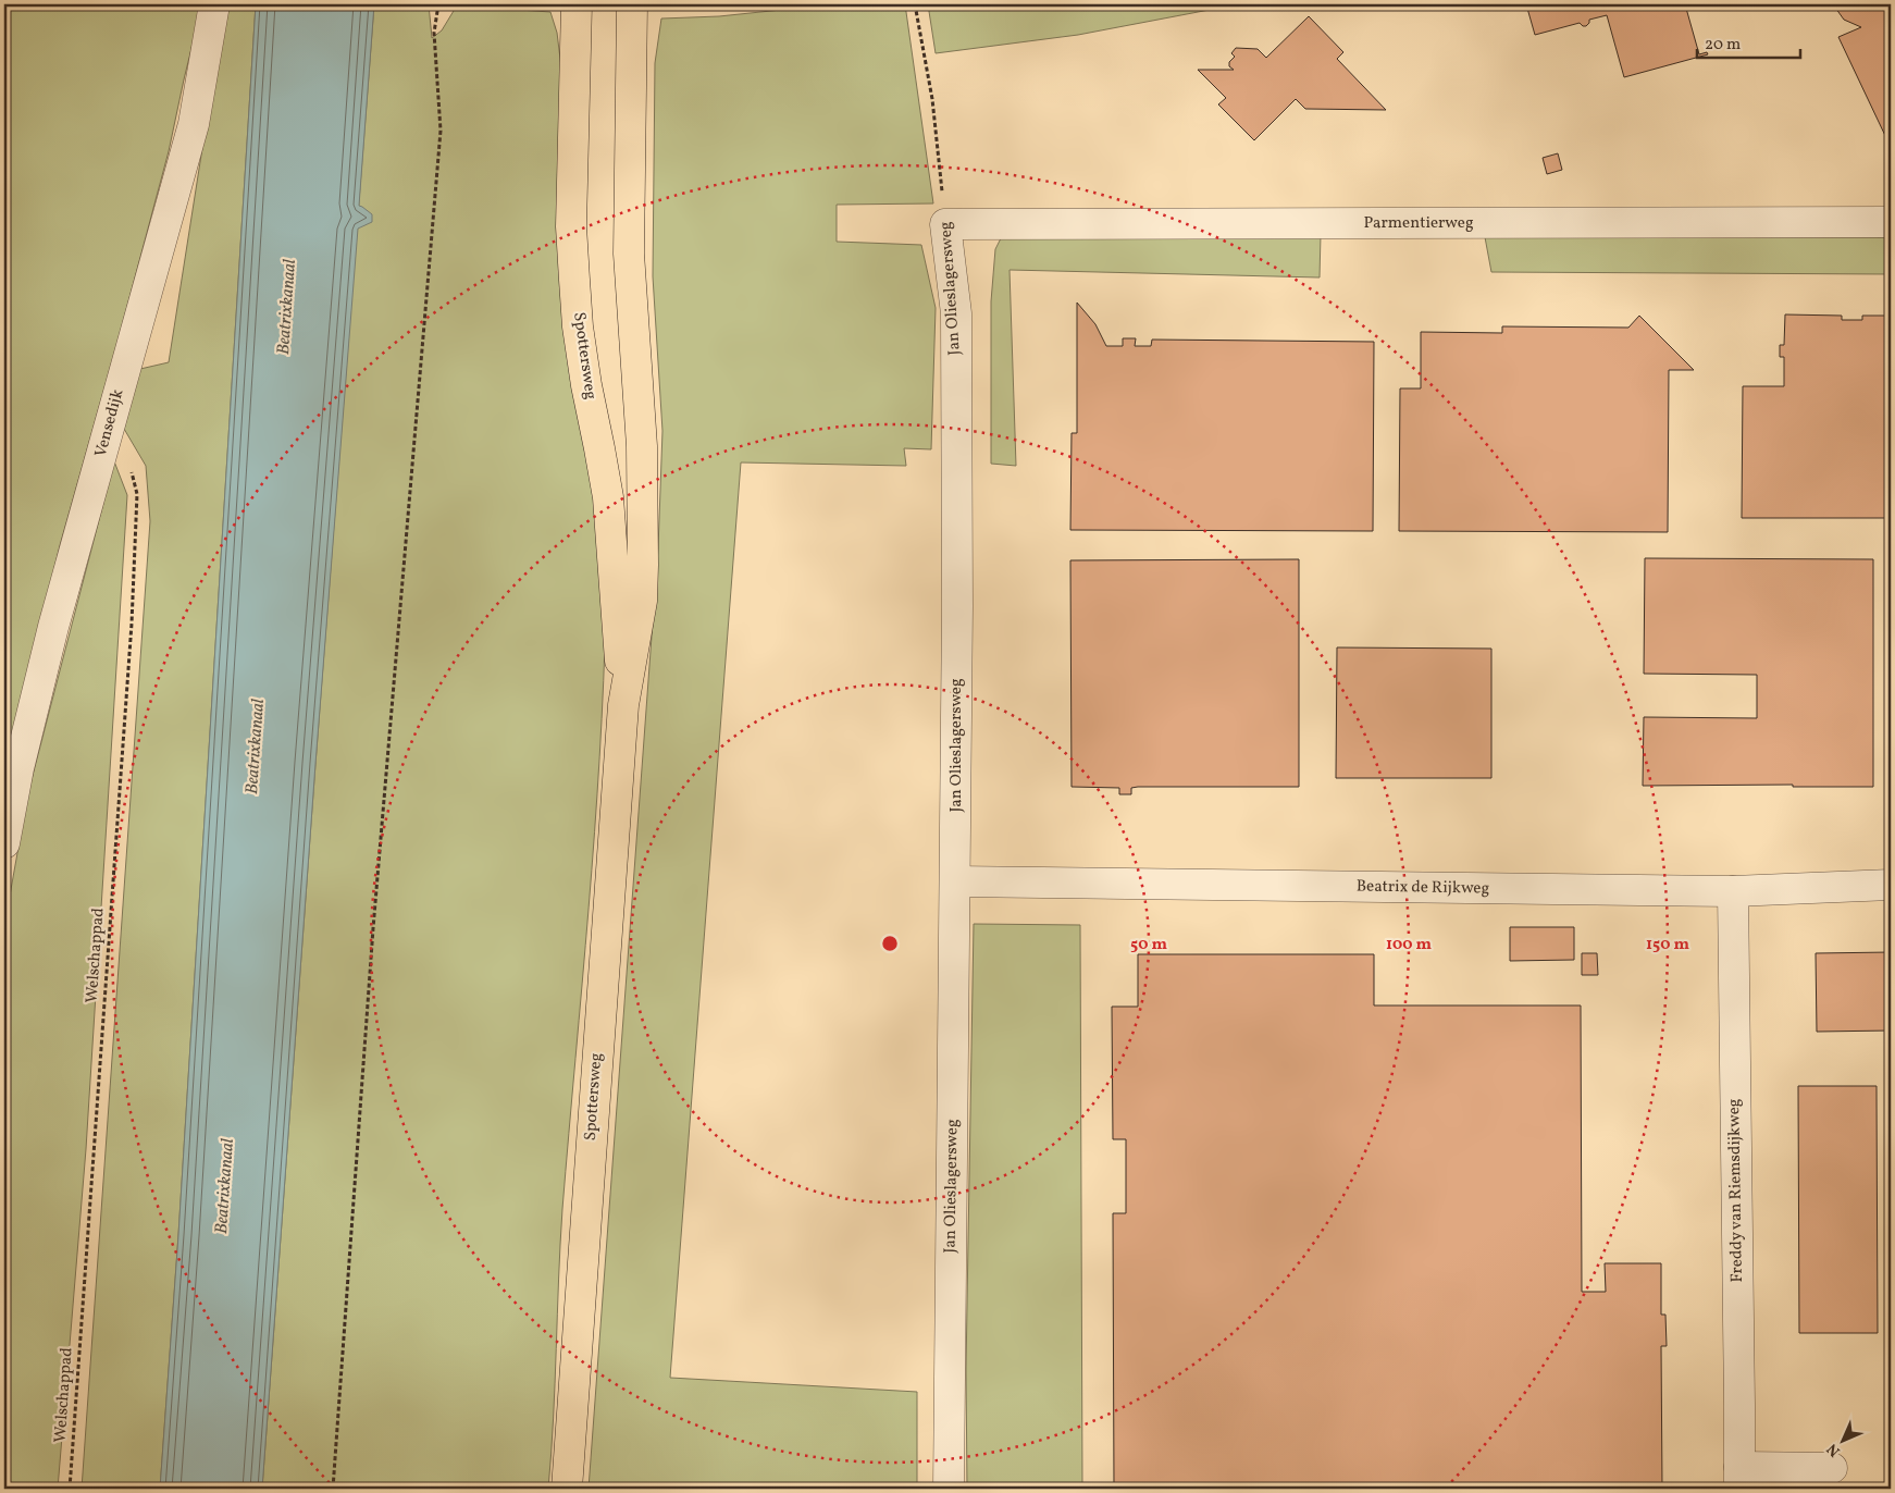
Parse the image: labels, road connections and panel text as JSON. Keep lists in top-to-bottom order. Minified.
{"streets":{"main road":["Spottersweg"],"street":["Parmentierweg","Jan Olieslagersweg","Vensedijk","Beatrix de Rijkweg","Freddy van Riemsdijkweg"],"path":["Welschappad"]},"crossings":[["Parmentierweg","Jan Olieslagersweg"],["Jan Olieslagersweg","Beatrix de Rijkweg"],["Vensedijk","Welschappad"],["Beatrix de Rijkweg","Freddy van Riemsdijkweg"]],"water":["Beatrixkanaal"],"scale_bar":"20 m","north":"bottom left","rings":["50 m","100 m","150 m"]}
